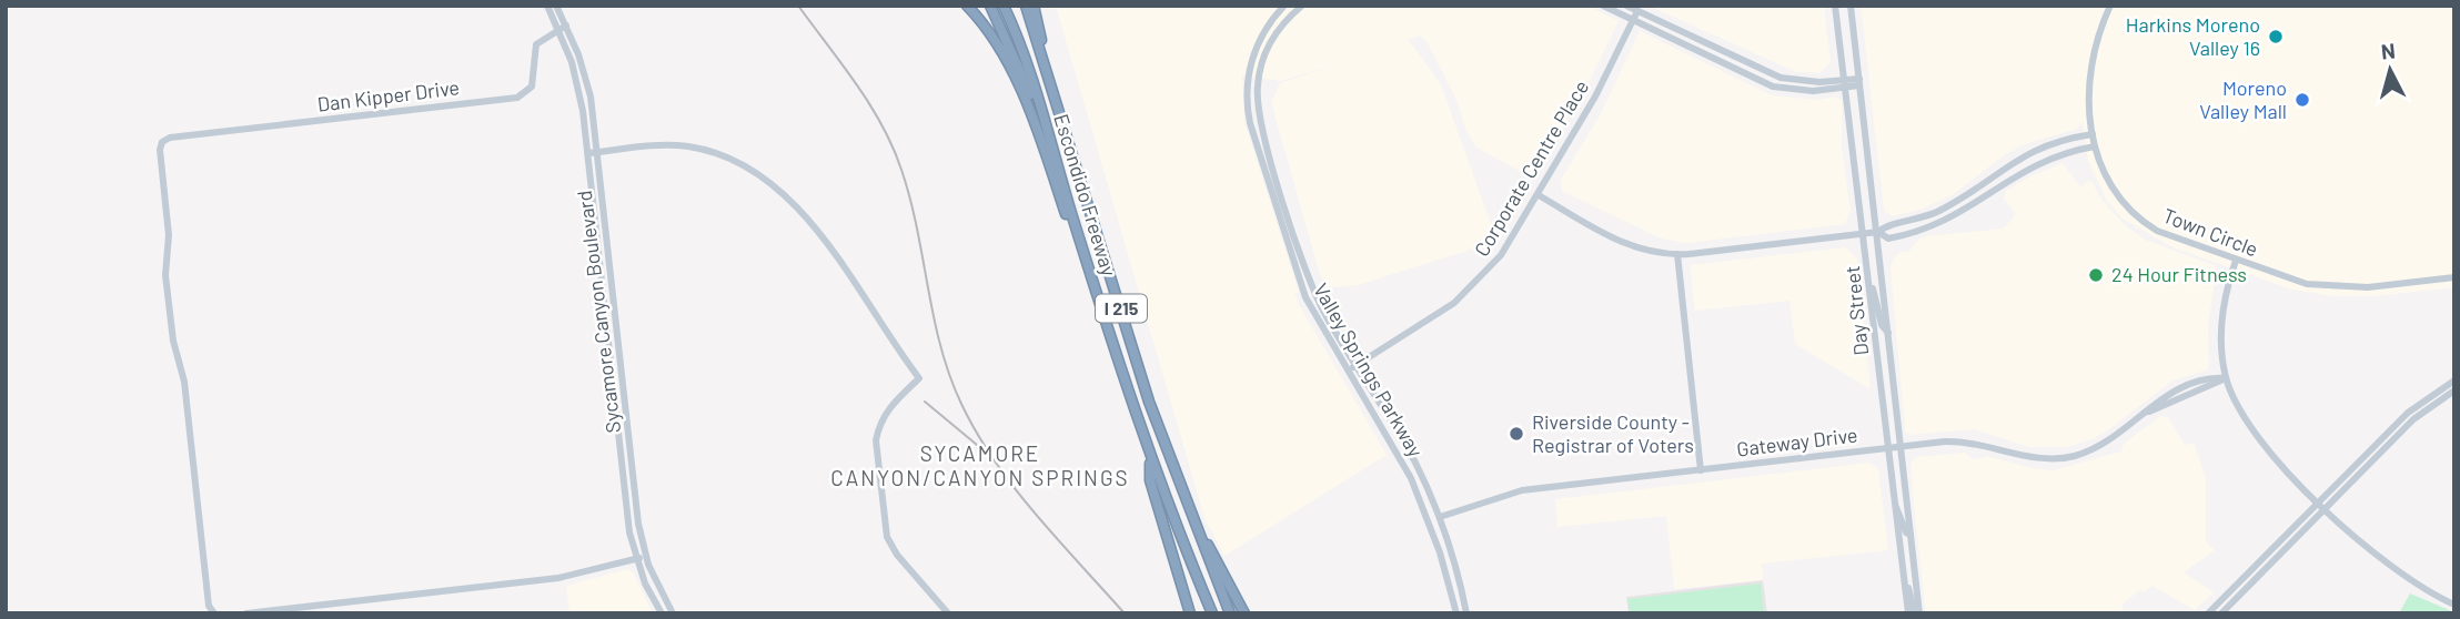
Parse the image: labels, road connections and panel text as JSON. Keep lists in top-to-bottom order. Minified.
{"streets":{"highway":["Escondido Freeway","I 215"],"street":["Dan Kipper Drive","Corporate Centre Place","Town Circle","Day Street","Sycamore Canyon Boulevard","Valley Springs Parkway","Gateway Drive"]},"crossings":[["Dan Kipper Drive","Sycamore Canyon Boulevard"],["Corporate Centre Place","Valley Springs Parkway"],["Day Street","Gateway Drive"],["Valley Springs Parkway","Gateway Drive"]],"districts":["SYCAMORE CANYON/CANYON SPRINGS"],"places":["Harkins Moreno Valley 16","Moreno Valley Mall","24 Hour Fitness","Riverside County - Registrar of Voters"],"north":"top"}
